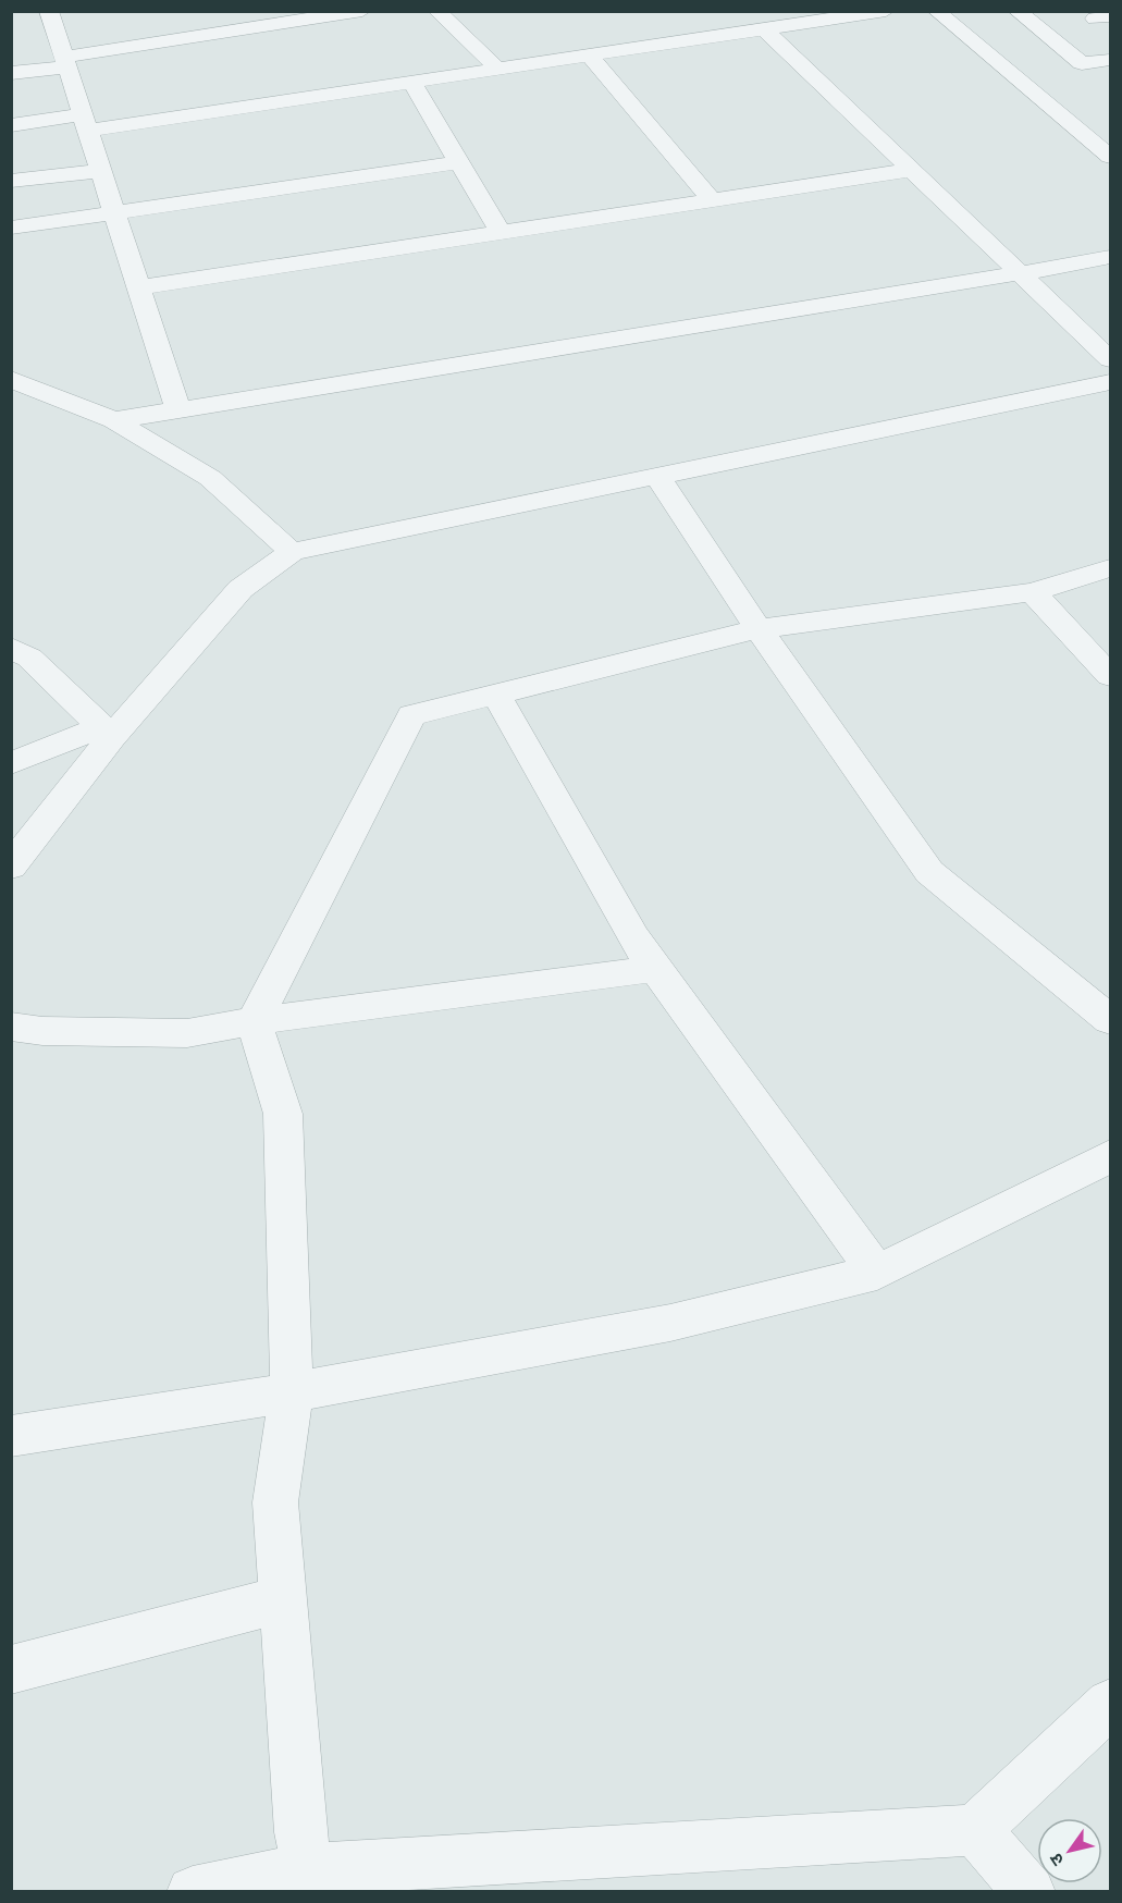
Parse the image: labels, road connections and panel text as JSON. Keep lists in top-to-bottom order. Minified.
{"north":"bottom left"}
